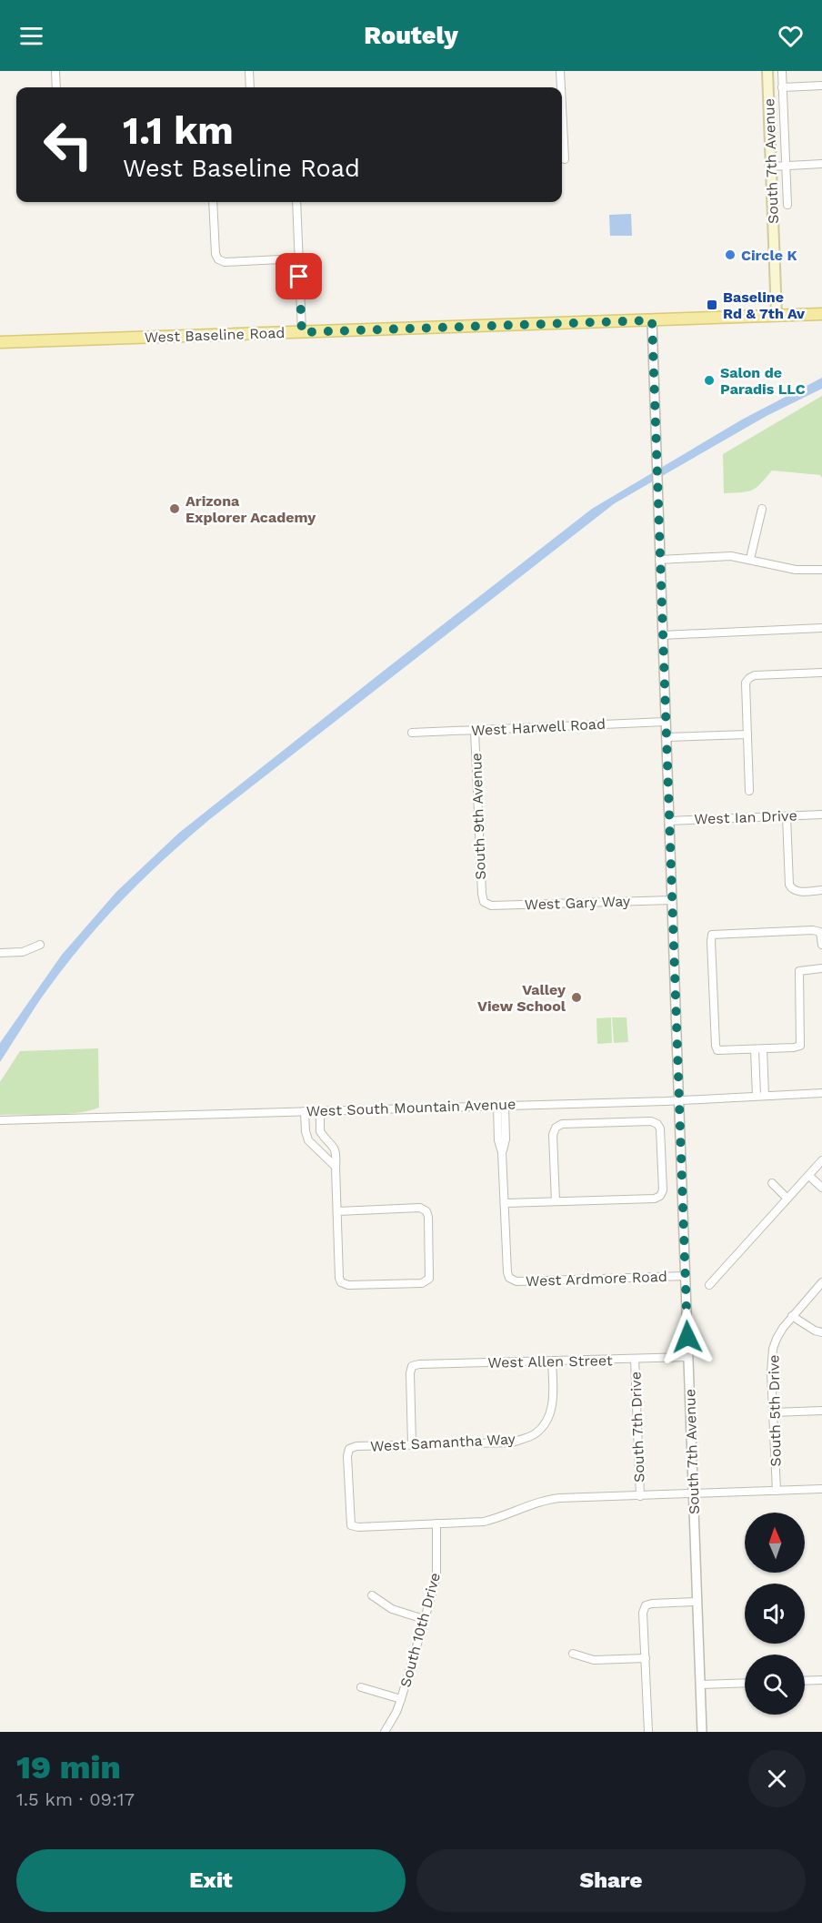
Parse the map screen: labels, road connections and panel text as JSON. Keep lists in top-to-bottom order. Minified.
{"streets":{"main road":["South 7th Avenue","West Baseline Road"],"street":["West Harwell Road","South 9th Avenue","West Ian Drive","West Gary Way","West South Mountain Avenue","West Ardmore Road","West Allen Street","South 5th Drive","South 7th Drive","West Samantha Way","South 10th Drive"]},"crossings":[["South 7th Avenue","West Baseline Road"],["South 7th Avenue","West Harwell Road"],["South 7th Avenue","West Ian Drive"],["South 7th Avenue","West Gary Way"],["South 7th Avenue","West South Mountain Avenue"],["South 7th Avenue","West Ardmore Road"],["South 7th Avenue","West Allen Street"],["West Harwell Road","South 9th Avenue"],["South 9th Avenue","West Gary Way"],["West Allen Street","South 7th Drive"],["West Allen Street","West Samantha Way"],["West Samantha Way","South 10th Drive"]],"places":{"other":["Circle K","Salon de Paradis LLC","Arizona Explorer Academy","Valley View School"],"transit":["Baseline Rd & 7th Av"]},"north":"top","page":{"header":"Routely","turn":["1.1 km","West Baseline Road"],"heading":["19 min","1.5 km · 09:17"],"buttons":["Exit","Share"]}}
